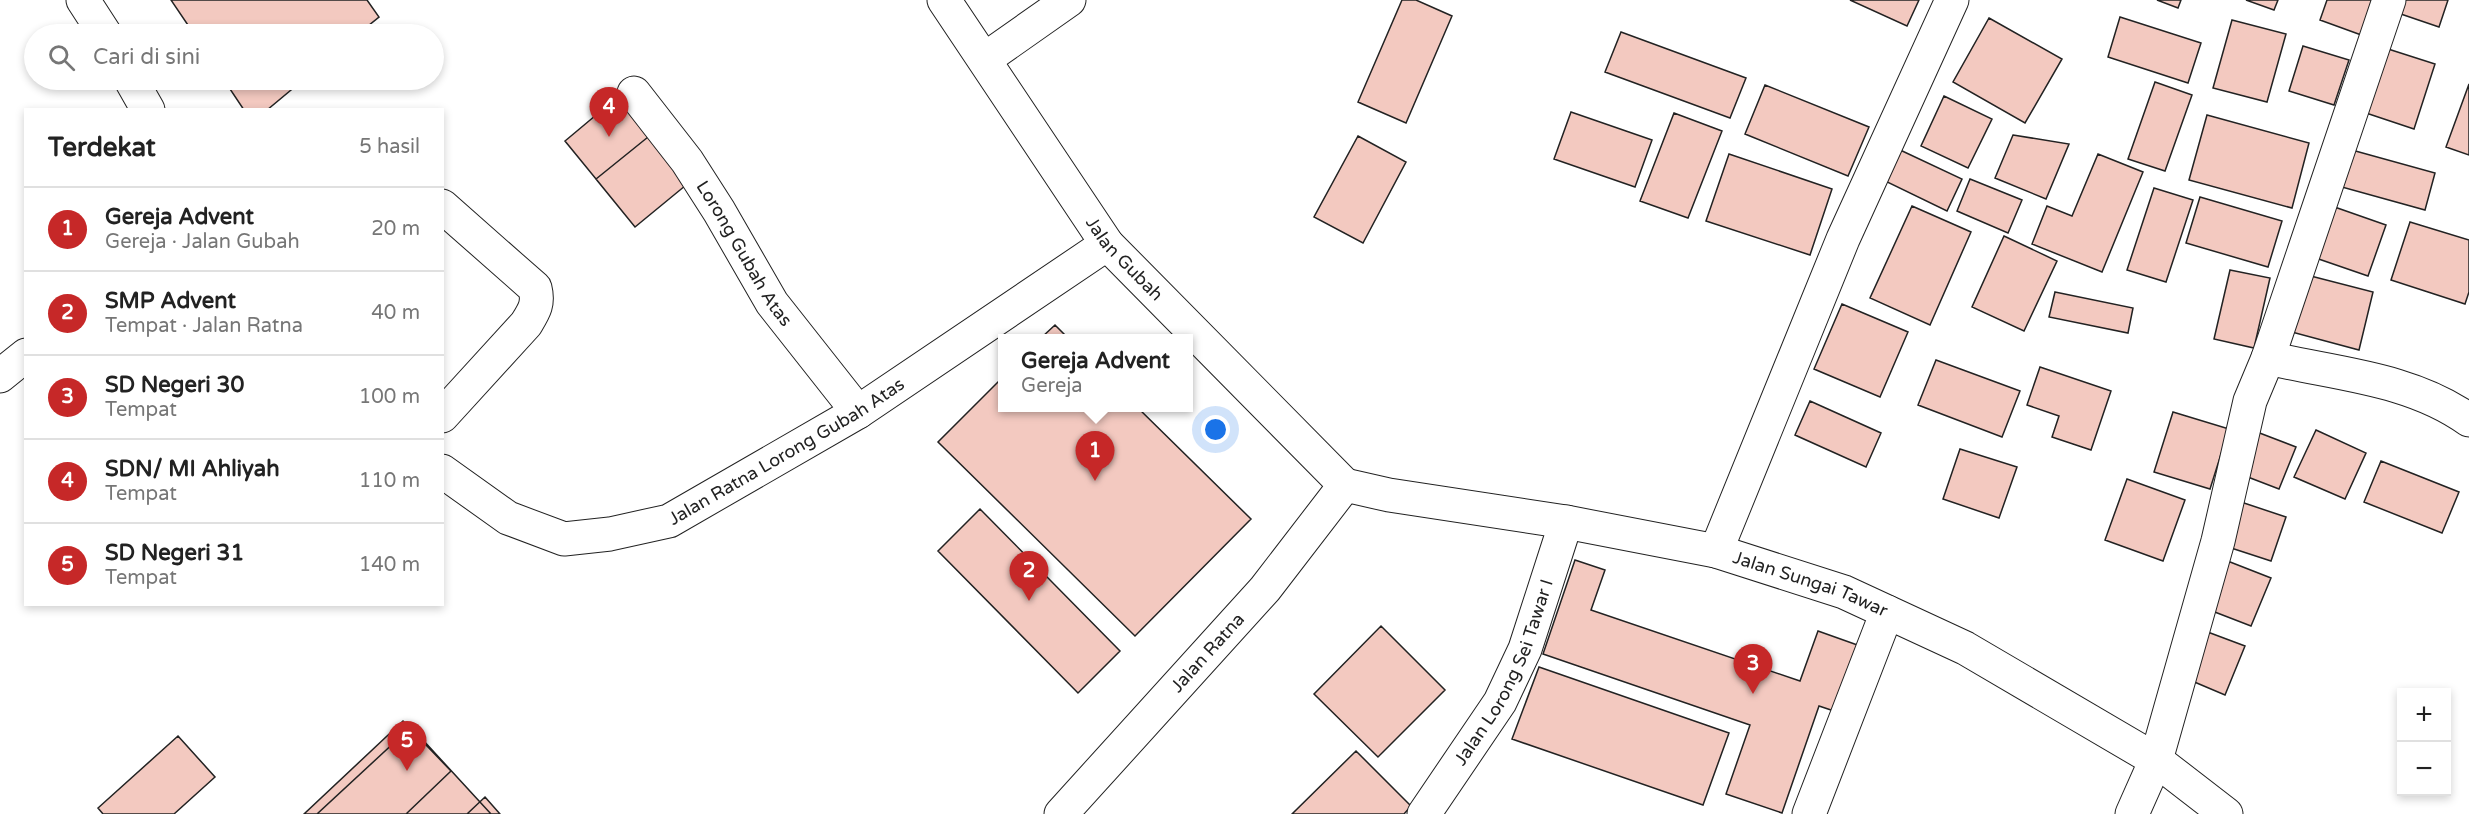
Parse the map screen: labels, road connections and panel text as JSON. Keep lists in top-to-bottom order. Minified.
{"streets":{"street":["Lorong Gubah Atas","Jalan Gubah","Jalan Ratna Lorong Gubah Atas","Jalan Sungai Tawar","Jalan Ratna","Jalan Lorong Sei Tawar I"]},"crossings":[["Lorong Gubah Atas","Jalan Ratna Lorong Gubah Atas"],["Jalan Gubah","Jalan Ratna Lorong Gubah Atas"],["Jalan Gubah","Jalan Sungai Tawar"],["Jalan Gubah","Jalan Ratna"],["Jalan Sungai Tawar","Jalan Ratna"],["Jalan Sungai Tawar","Jalan Lorong Sei Tawar I"]],"page":{"search":"Cari di sini","pins":["4","1","2","3","5"],"heading":["Terdekat","5 hasil"],"list":[{"mark":"1","name":"Gereja Advent","note":"Gereja · Jalan Gubah","value":"20 m"},{"mark":"2","name":"SMP Advent","note":"Tempat · Jalan Ratna","value":"40 m"},{"mark":"3","name":"SD Negeri 30","note":"Tempat","value":"100 m"},{"mark":"4","name":"SDN/ MI Ahliyah","note":"Tempat","value":"110 m"},{"mark":"5","name":"SD Negeri 31","note":"Tempat","value":"140 m"}],"popup":["Gereja Advent","Gereja"],"map_buttons":["+","−"]}}
